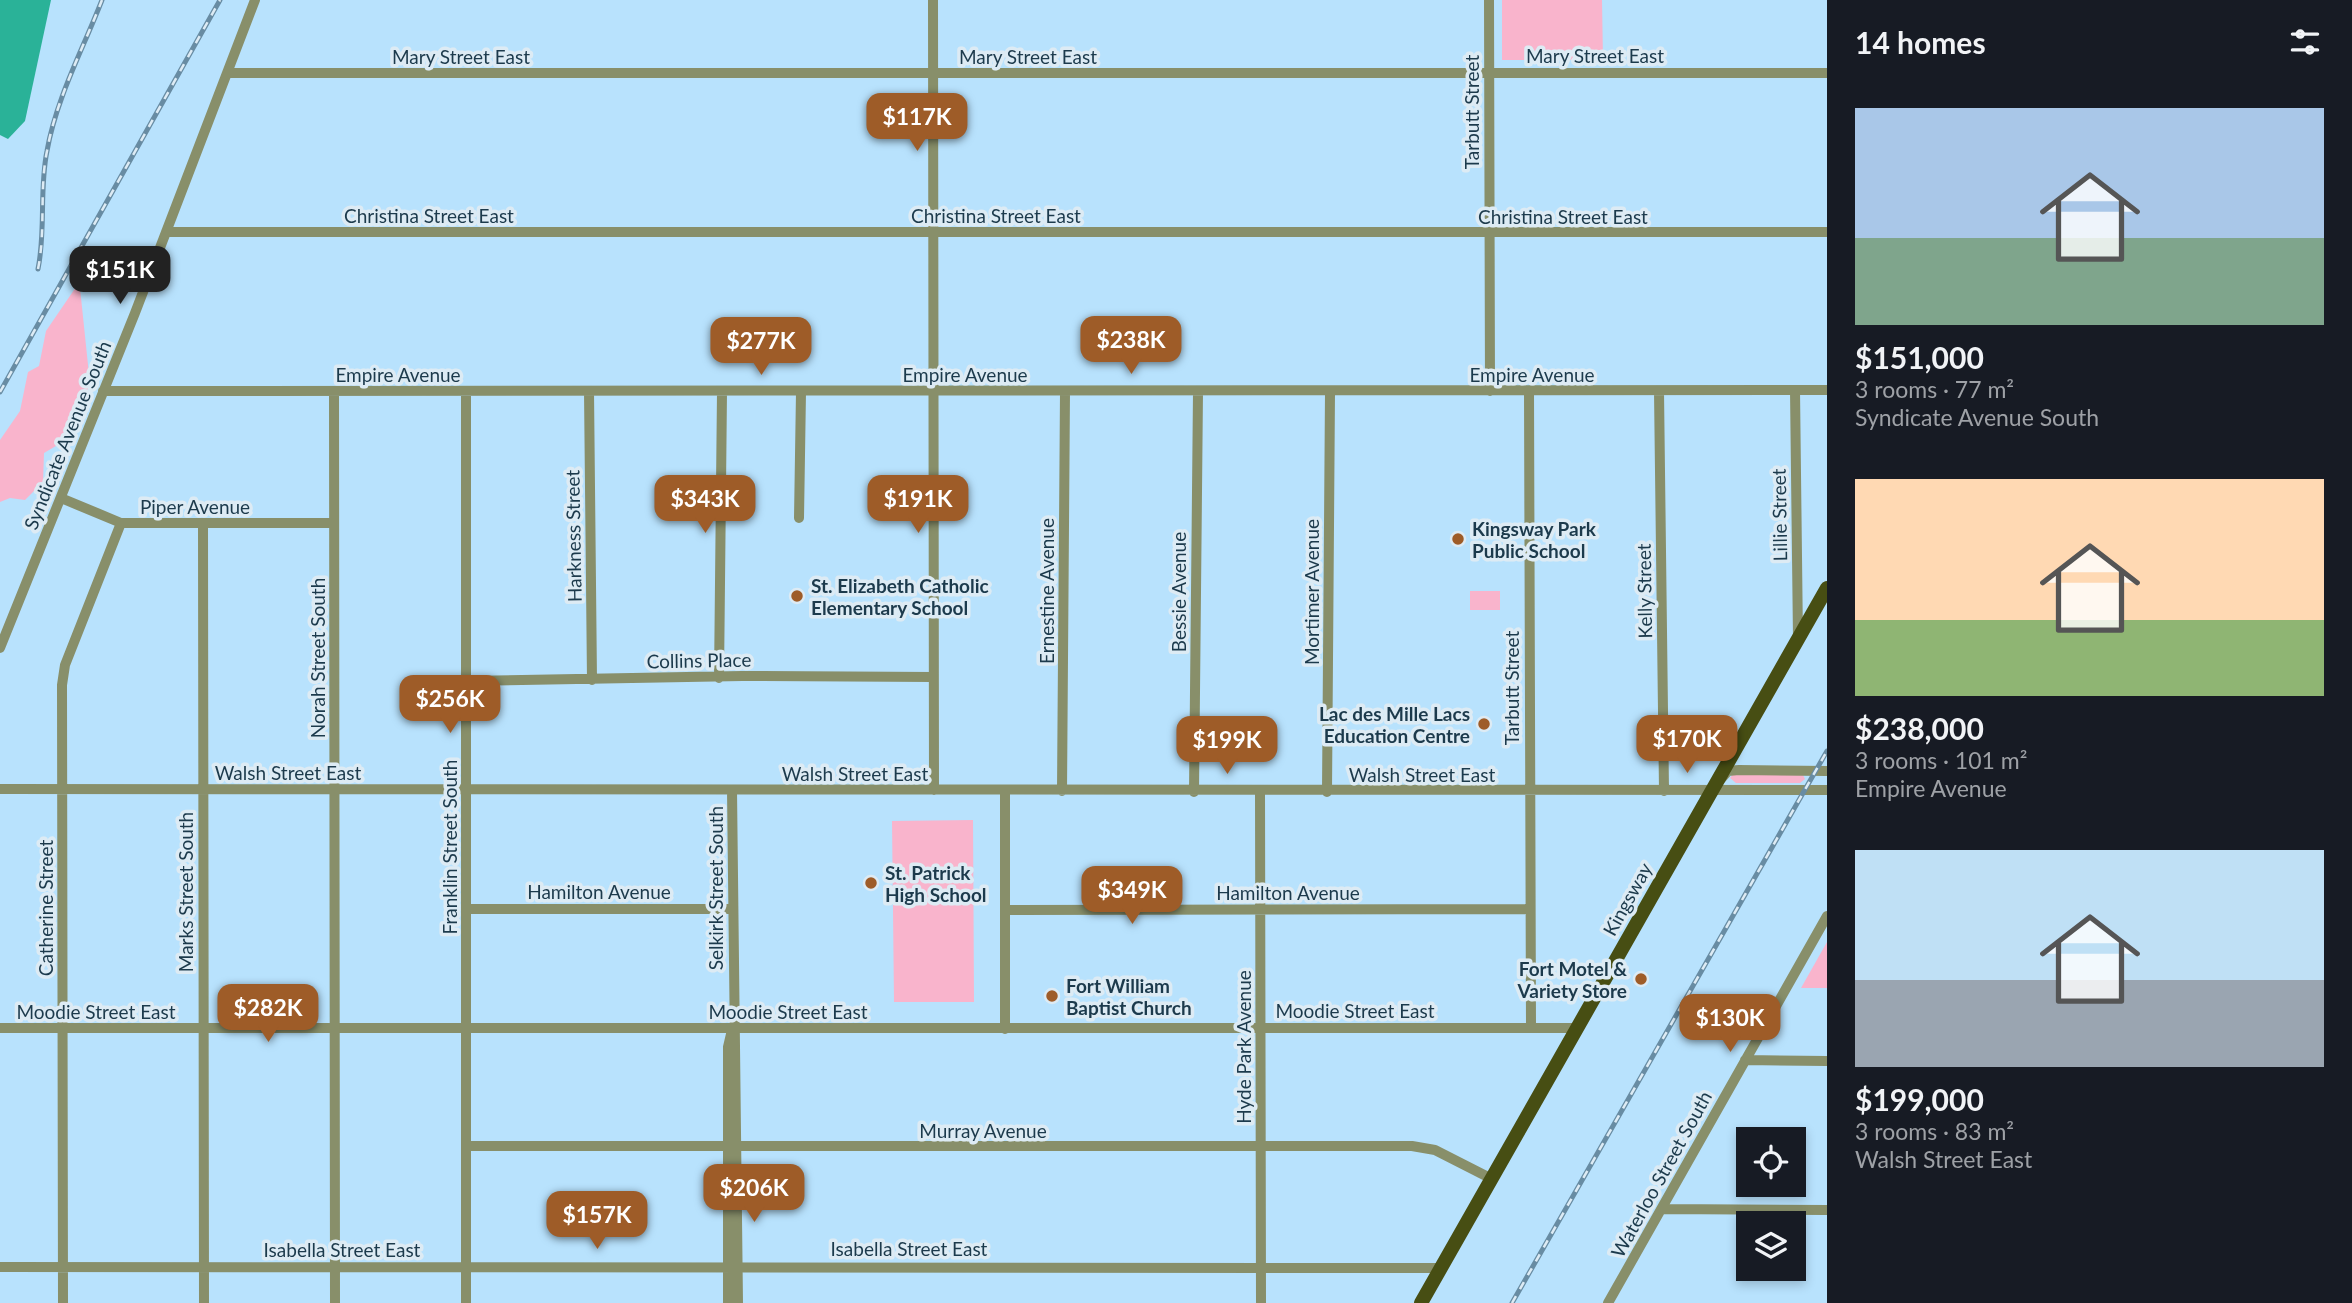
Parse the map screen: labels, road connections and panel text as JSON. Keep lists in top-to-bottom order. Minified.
{"streets":{"main road":["Kingsway"],"street":["Mary Street East","Tarbutt Street","Christina Street East","Empire Avenue","Syndicate Avenue South","Piper Avenue","Lillie Street","Harkness Street","Ernestine Avenue","Kelly Street","Bessie Avenue","Mortimer Avenue","Norah Street South","Collins Place","Walsh Street East","Franklin Street South","Selkirk Street South","Hamilton Avenue","Marks Street South","Catherine Street","Moodie Street East","Hyde Park Avenue","Murray Avenue","Waterloo Street South","Isabella Street East"]},"crossings":[["Mary Street East","Tarbutt Street"],["Mary Street East","Syndicate Avenue South"],["Tarbutt Street","Christina Street East"],["Tarbutt Street","Empire Avenue"],["Tarbutt Street","Walsh Street East"],["Tarbutt Street","Hamilton Avenue"],["Tarbutt Street","Moodie Street East"],["Christina Street East","Syndicate Avenue South"],["Empire Avenue","Syndicate Avenue South"],["Empire Avenue","Lillie Street"],["Empire Avenue","Harkness Street"],["Empire Avenue","Ernestine Avenue"],["Empire Avenue","Kelly Street"],["Empire Avenue","Bessie Avenue"],["Empire Avenue","Mortimer Avenue"],["Empire Avenue","Norah Street South"],["Empire Avenue","Franklin Street South"],["Syndicate Avenue South","Piper Avenue"],["Piper Avenue","Norah Street South"],["Piper Avenue","Marks Street South"],["Piper Avenue","Catherine Street"],["Lillie Street","Kingsway"],["Harkness Street","Collins Place"],["Ernestine Avenue","Walsh Street East"],["Kelly Street","Walsh Street East"],["Bessie Avenue","Walsh Street East"],["Mortimer Avenue","Walsh Street East"],["Norah Street South","Walsh Street East"],["Norah Street South","Moodie Street East"],["Norah Street South","Isabella Street East"],["Collins Place","Franklin Street South"],["Walsh Street East","Franklin Street South"],["Walsh Street East","Selkirk Street South"],["Walsh Street East","Marks Street South"],["Walsh Street East","Kingsway"],["Walsh Street East","Catherine Street"],["Walsh Street East","Hyde Park Avenue"],["Franklin Street South","Hamilton Avenue"],["Franklin Street South","Moodie Street East"],["Franklin Street South","Murray Avenue"],["Franklin Street South","Isabella Street East"],["Selkirk Street South","Hamilton Avenue"],["Selkirk Street South","Moodie Street East"],["Selkirk Street South","Murray Avenue"],["Selkirk Street South","Isabella Street East"],["Hamilton Avenue","Hyde Park Avenue"],["Marks Street South","Moodie Street East"],["Marks Street South","Isabella Street East"],["Kingsway","Moodie Street East"],["Kingsway","Murray Avenue"],["Kingsway","Isabella Street East"],["Catherine Street","Moodie Street East"],["Catherine Street","Isabella Street East"],["Moodie Street East","Hyde Park Avenue"],["Hyde Park Avenue","Murray Avenue"],["Hyde Park Avenue","Isabella Street East"]],"places":["Kingsway Park Public School","St. Elizabeth Catholic Elementary School","Lac des Mille Lacs Education Centre","St. Patrick High School","Fort Motel & Variety Store","Fort William Baptist Church"],"page":{"heading":"14 homes","list":[{"name":"$151,000","note":"3 rooms · 77 m² · Syndicate Avenue South"},{"name":"$238,000","note":"3 rooms · 101 m² · Empire Avenue"},{"name":"$199,000","note":"3 rooms · 83 m² · Walsh Street East"}],"price":["$117K","$151K","$238K","$277K","$343K","$191K","$256K","$170K","$199K","$349K","$282K","$130K","$206K","$157K"]}}
